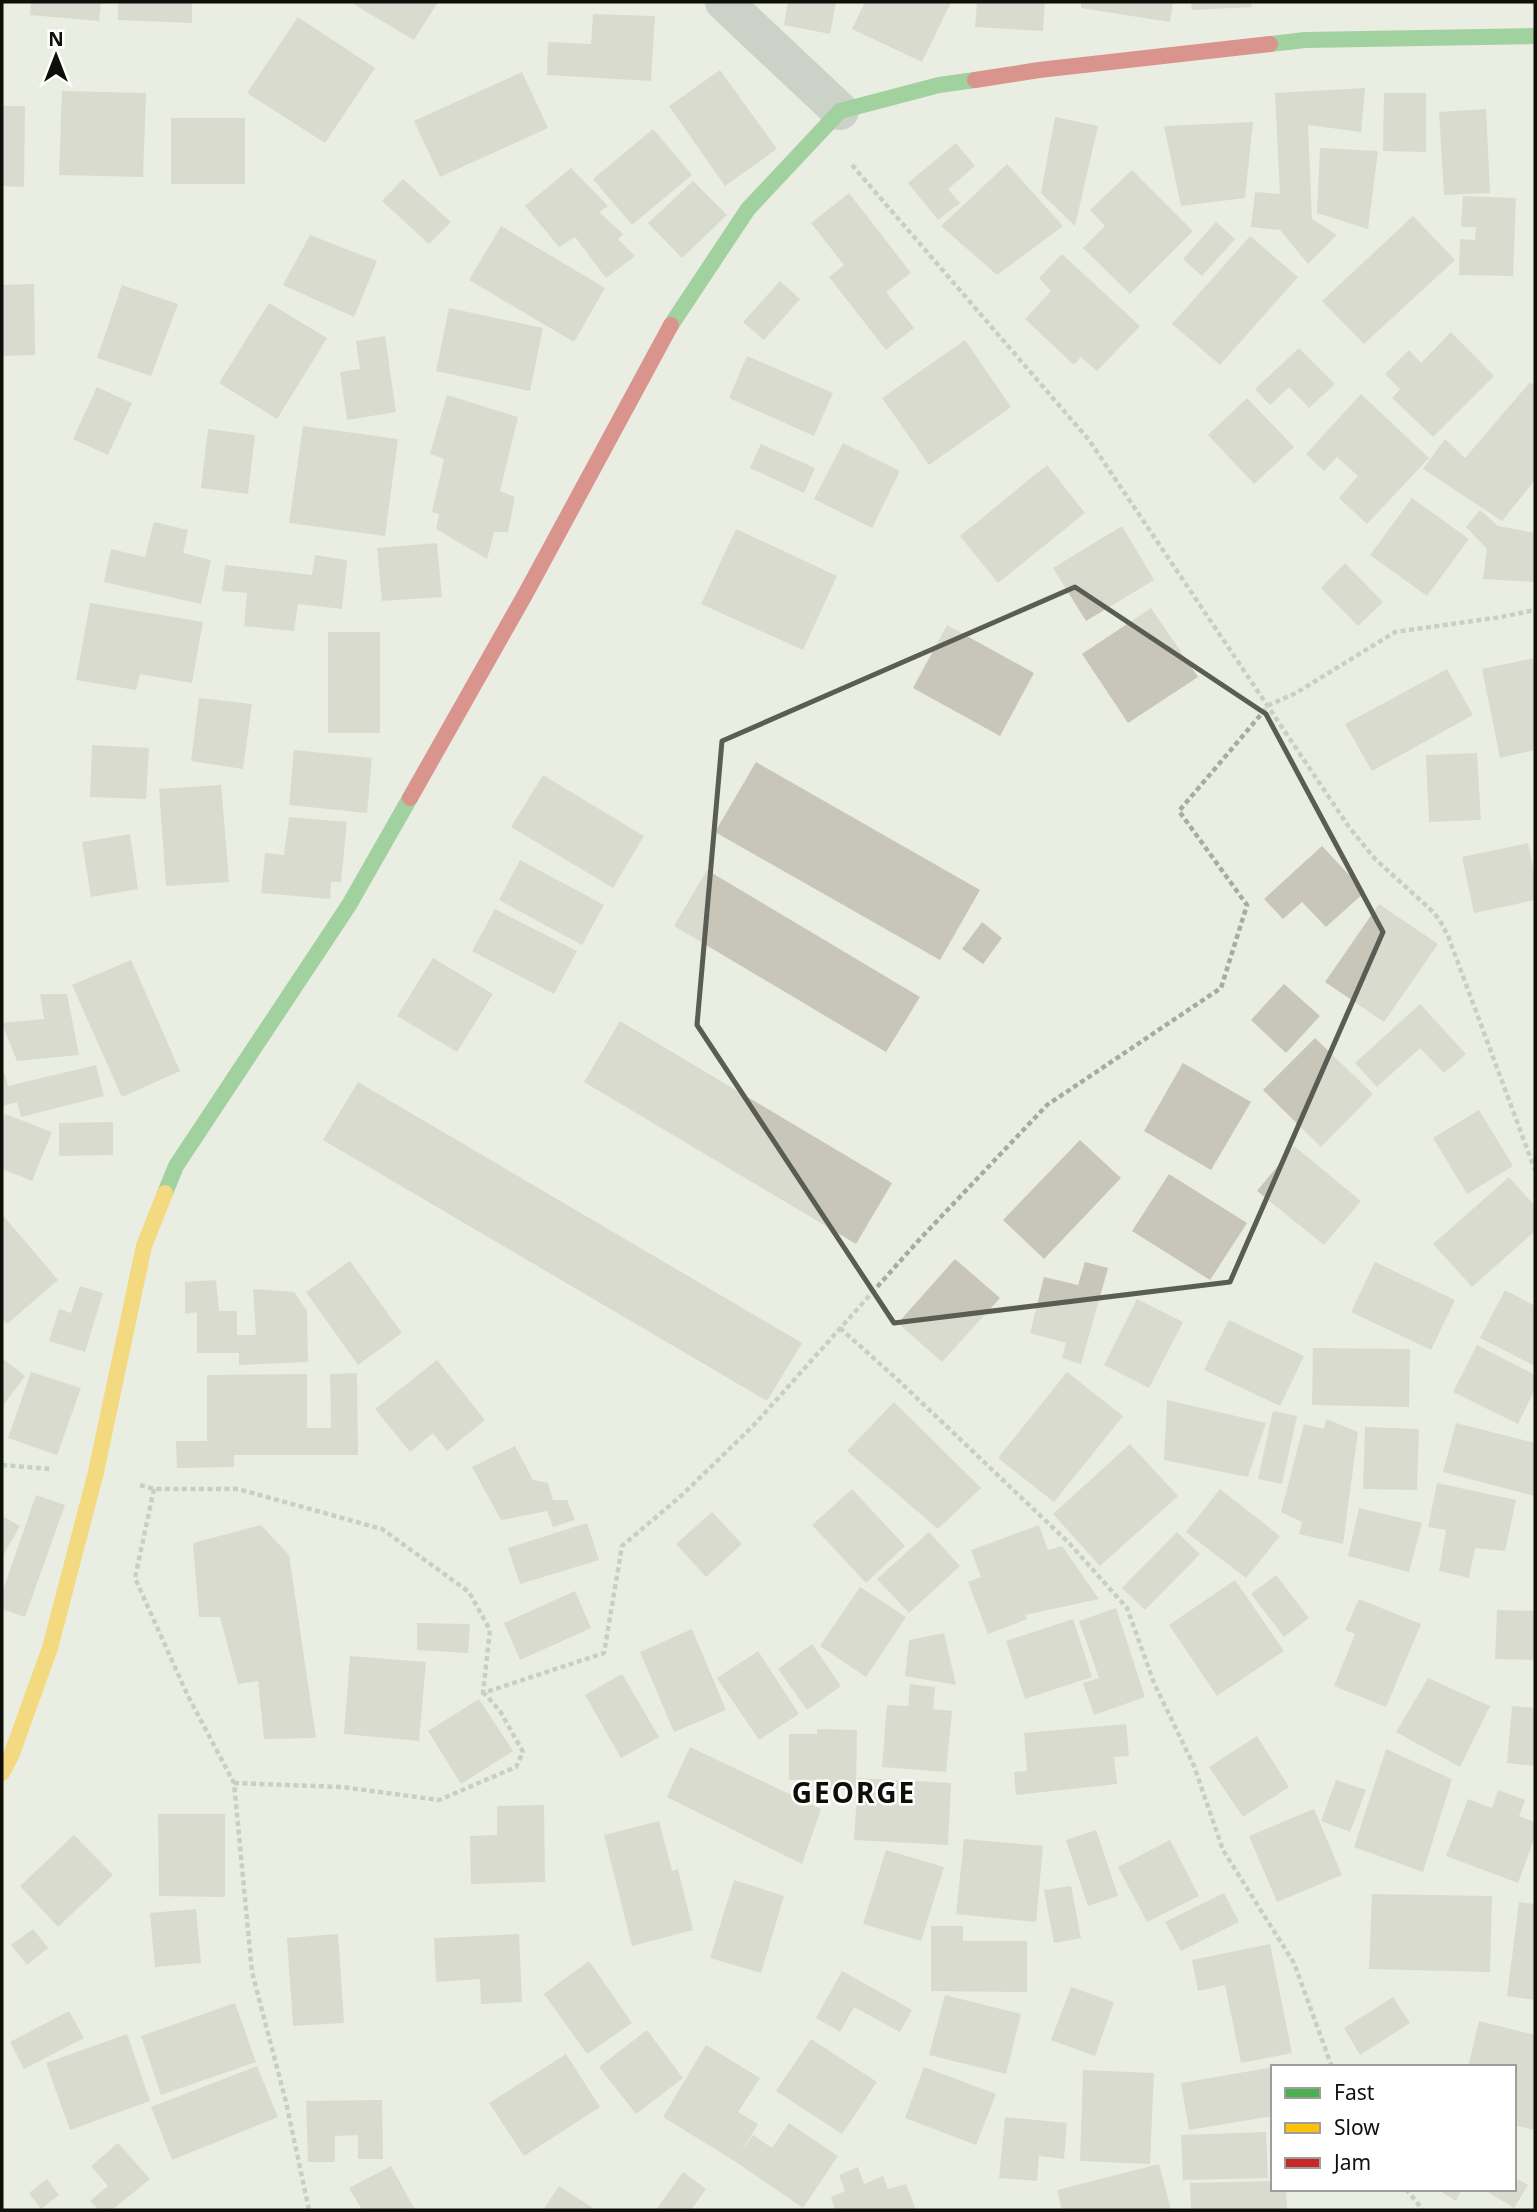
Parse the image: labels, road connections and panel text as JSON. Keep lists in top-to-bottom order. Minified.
{"districts":["GEORGE"],"legend":["Fast","Slow","Jam"],"north":"top"}
